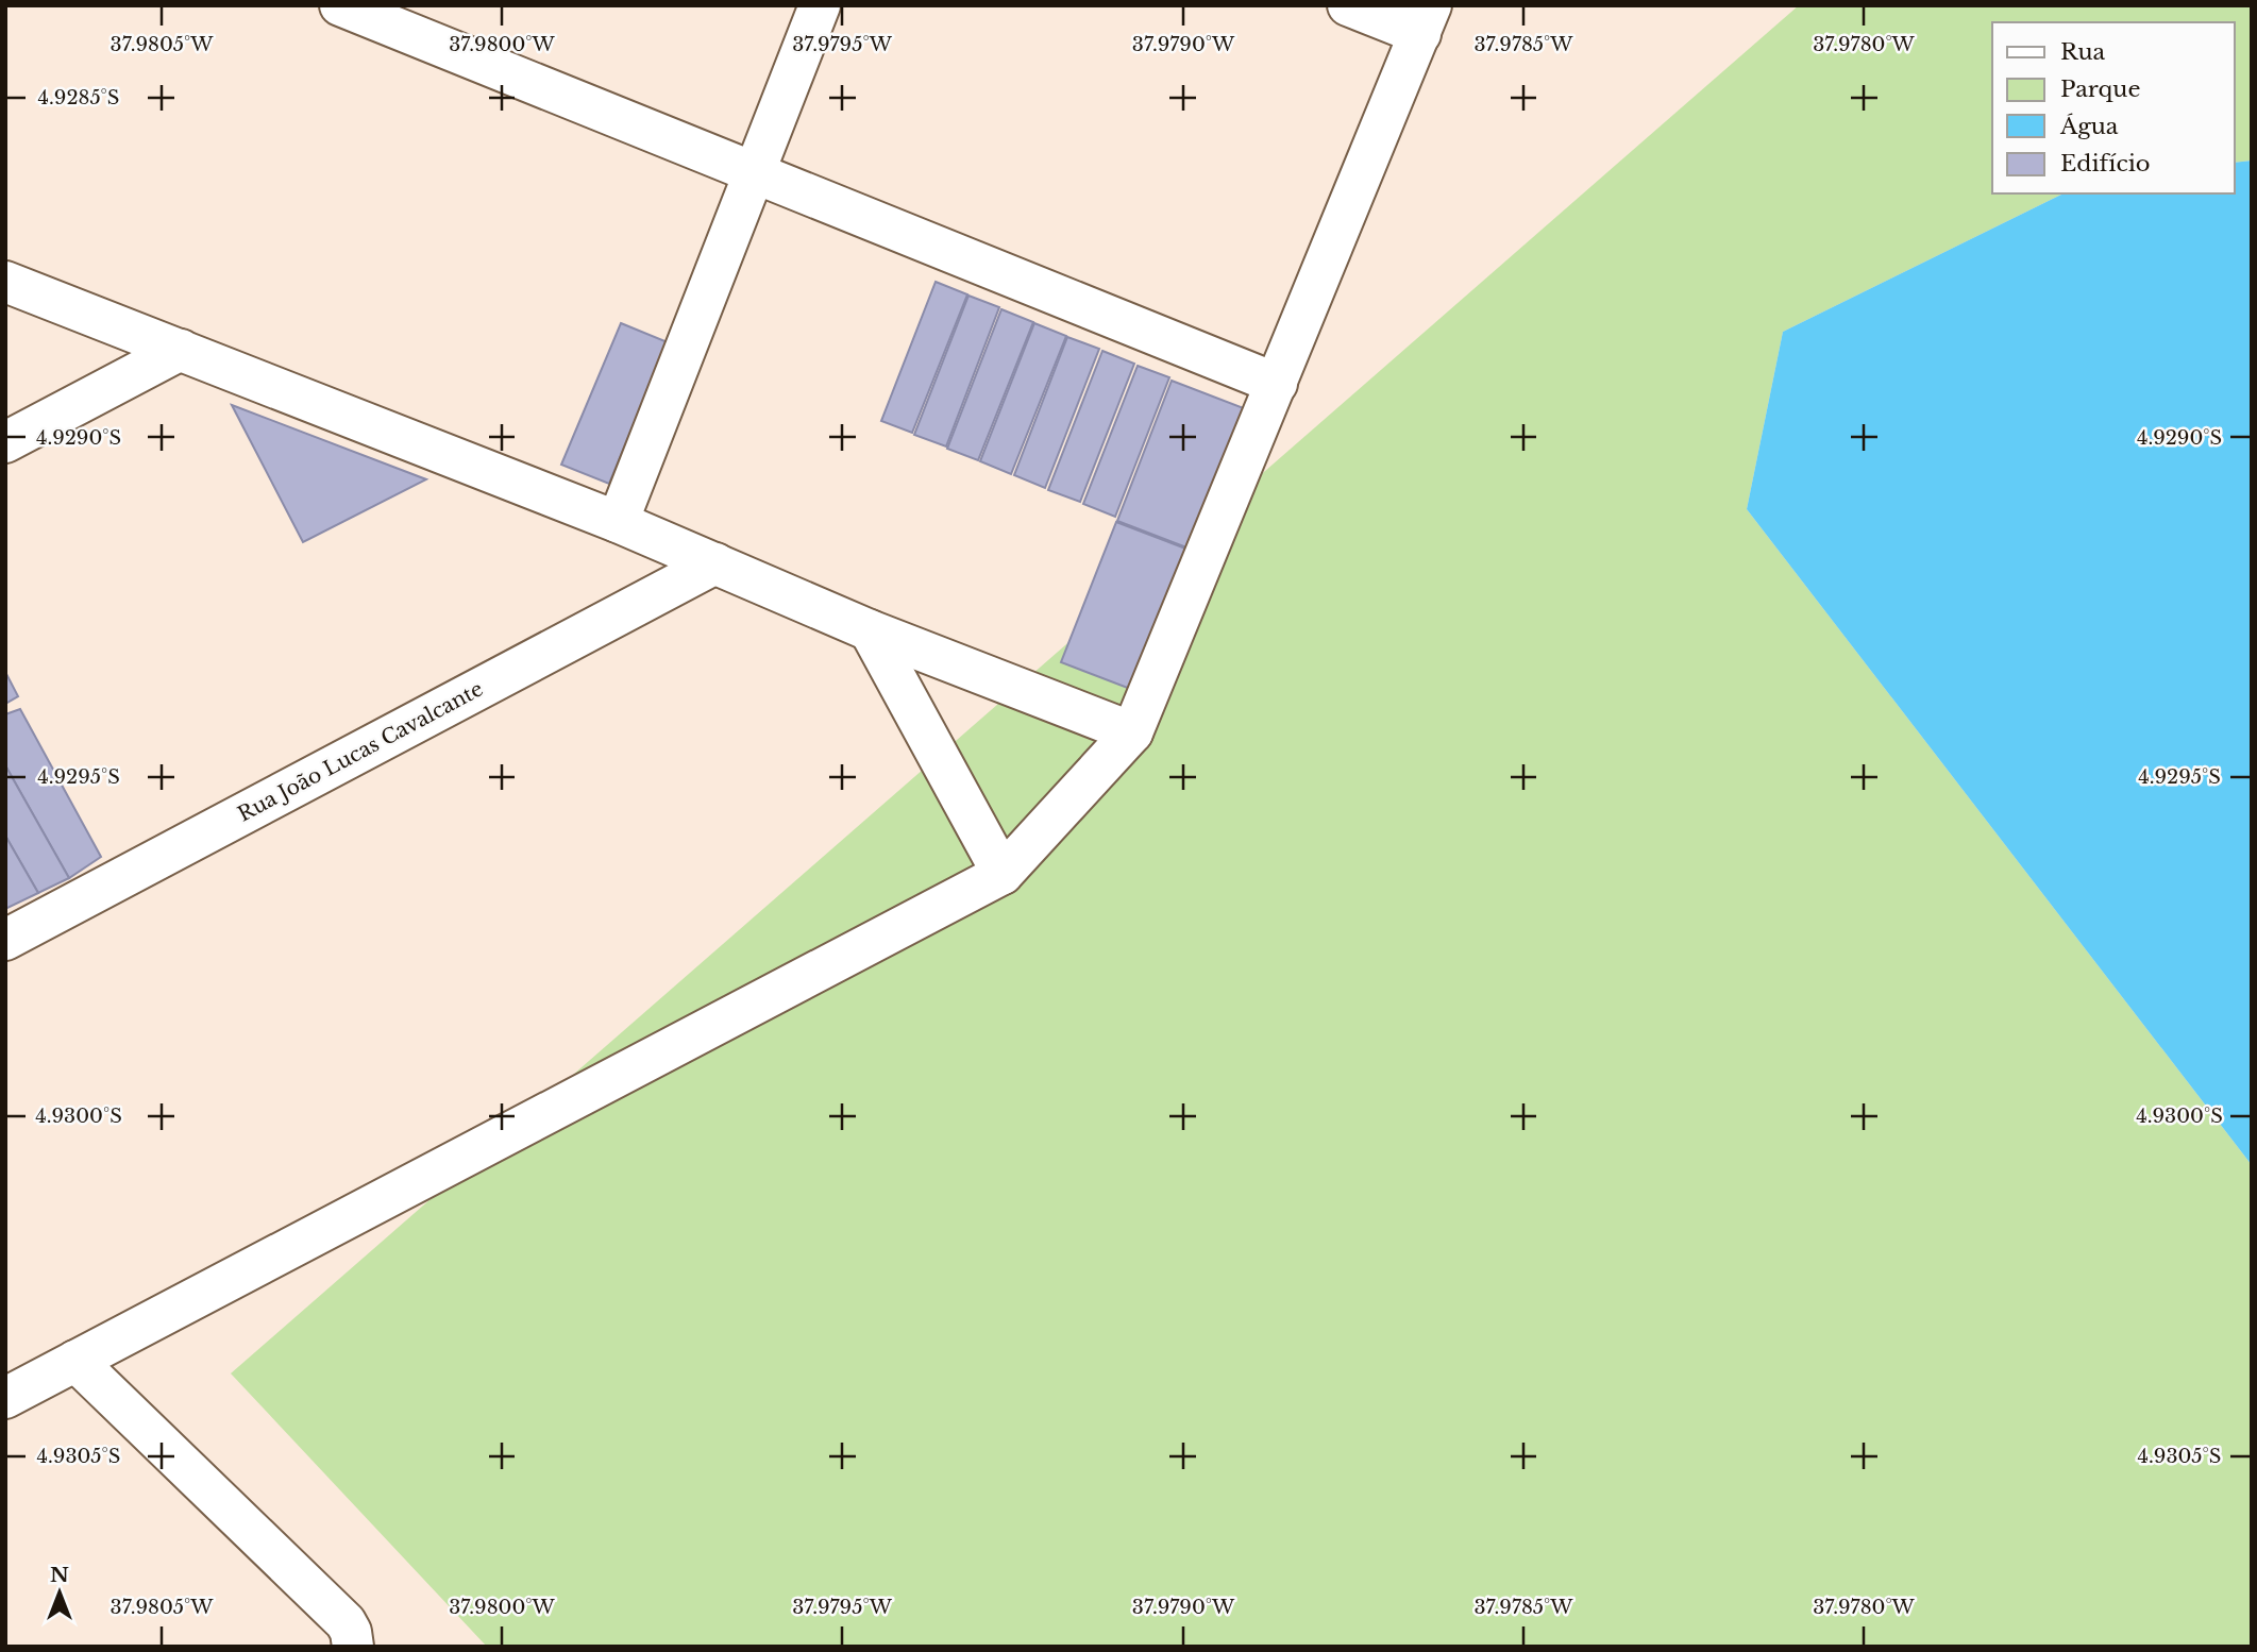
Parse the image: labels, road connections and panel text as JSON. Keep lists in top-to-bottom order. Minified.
{"streets":{"street":["Rua João Lucas Cavalcante"]},"legend":["Rua","Parque","Água","Edifício"],"north":"top","coordinates":["37.9805°W","37.9800°W","37.9795°W","37.9790°W","37.9785°W","37.9780°W","4.9285°S","4.9290°S","4.9295°S","4.9300°S","4.9305°S"]}
